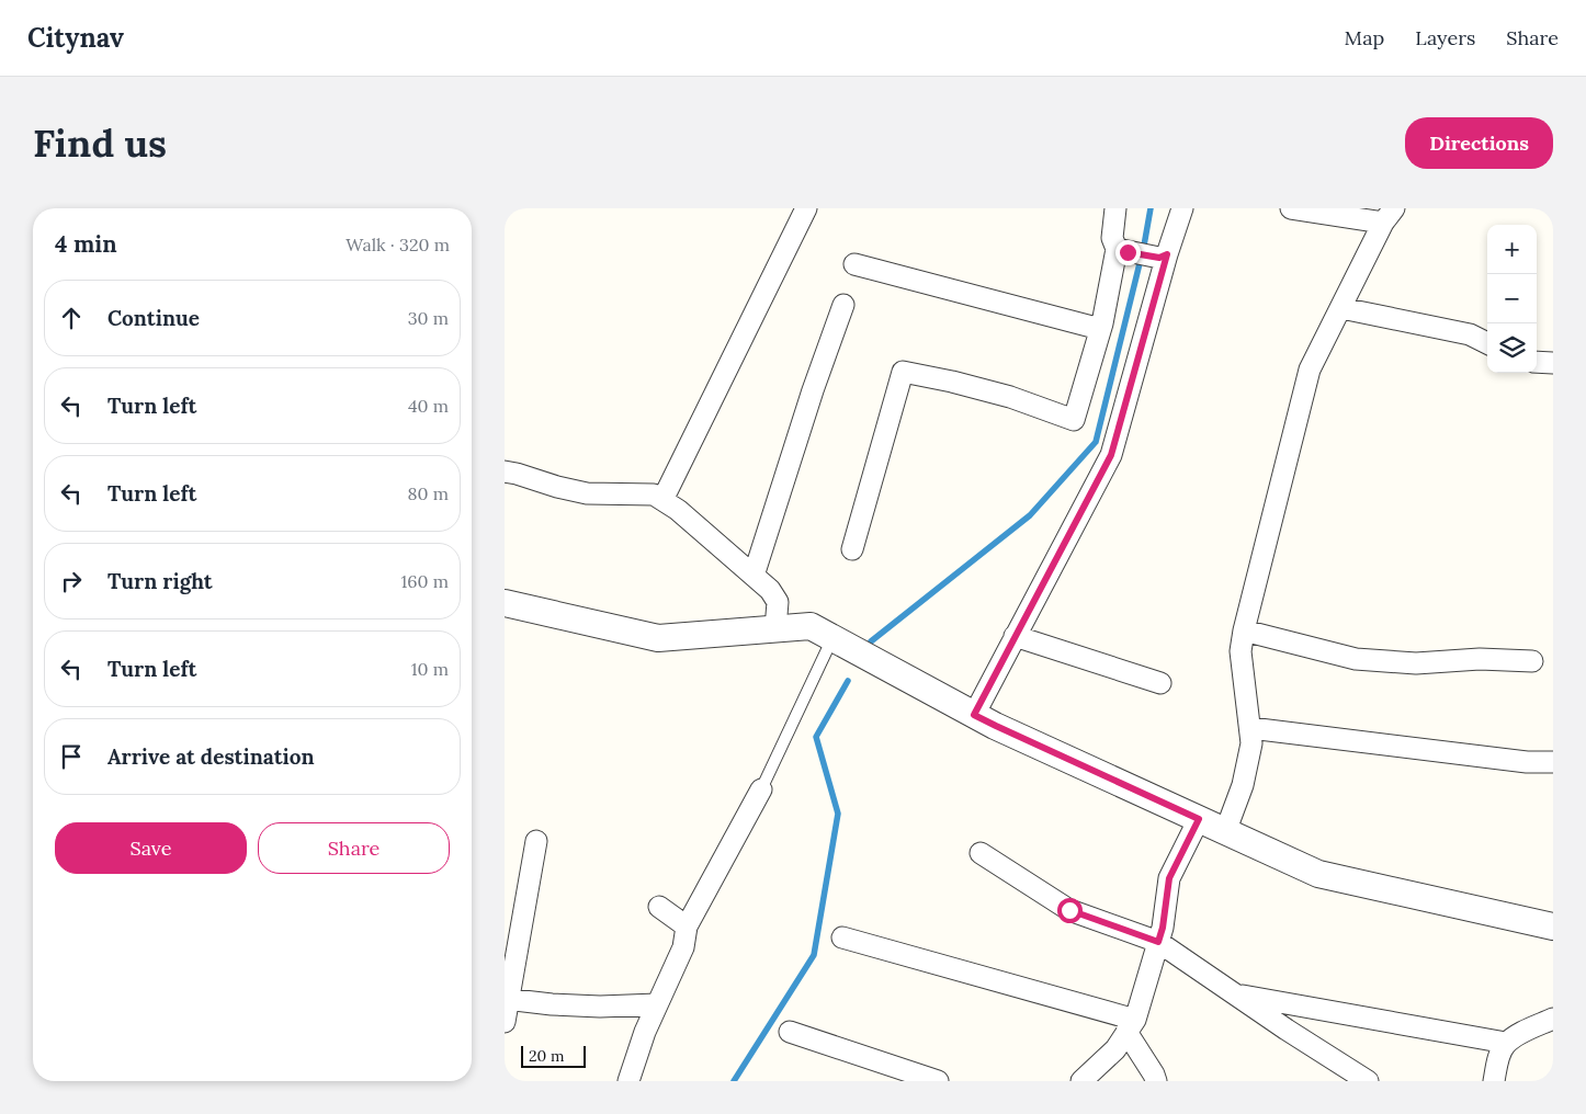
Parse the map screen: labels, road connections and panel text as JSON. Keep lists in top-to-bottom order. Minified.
{"scale_bar":"20 m","page":{"header":"Citynav","nav":["Map","Layers","Share"],"buttons":["Directions",["Save","Share"]],"title":"Find us","heading":["4 min","Walk · 320 m"],"map_buttons":["+","−"],"list":[["Continue","30 m"],["Turn left","40 m"],["Turn left","80 m"],["Turn right","160 m"],["Turn left","10 m"],"Arrive at destination"],"scale":"20 m"}}
